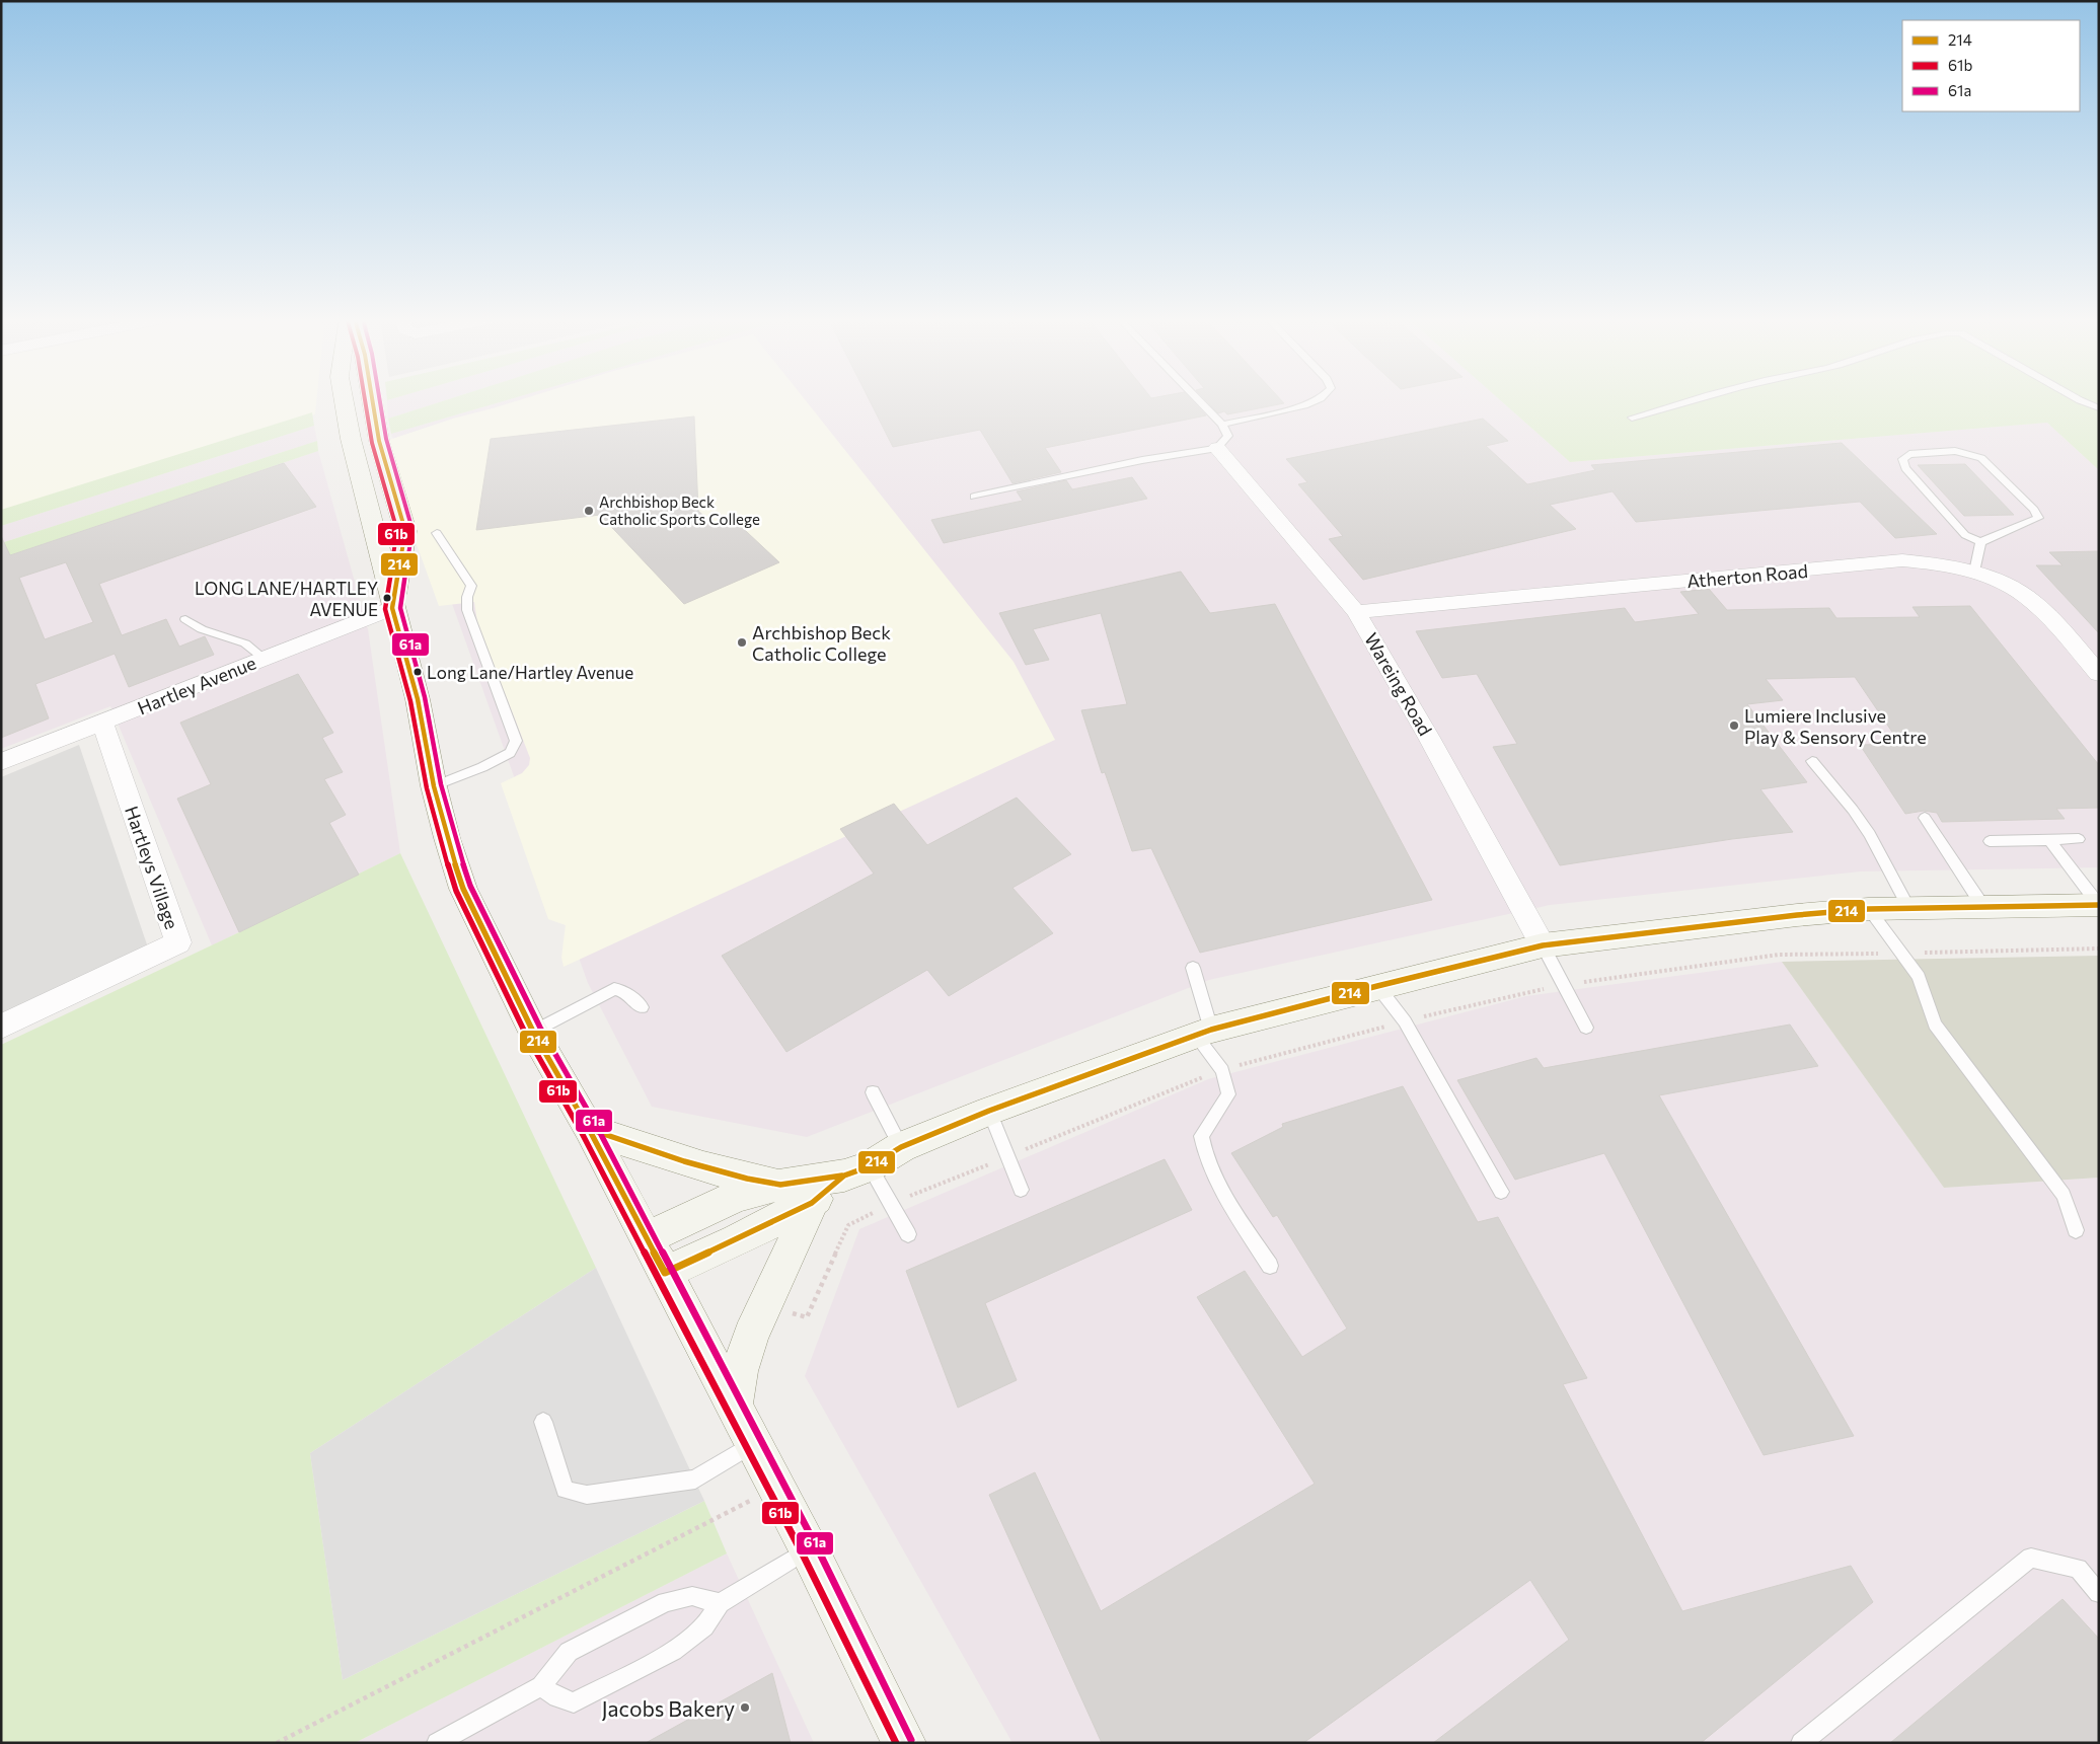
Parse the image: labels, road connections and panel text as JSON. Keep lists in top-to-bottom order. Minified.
{"streets":{"street":["Atherton Road","Wareing Road","Hartley Avenue","Hartleys Village"]},"crossings":[["Atherton Road","Wareing Road"],["Hartley Avenue","Hartleys Village"]],"places":["Archbishop Beck Catholic Sports College","LONG LANE/HARTLEY AVENUE","Archbishop Beck Catholic College","Long Lane/Hartley Avenue","Lumiere Inclusive Play & Sensory Centre","Jacobs Bakery"],"lines":["transit line 214","transit line 61b","transit line 61a"],"legend":["214","61b","61a"]}
